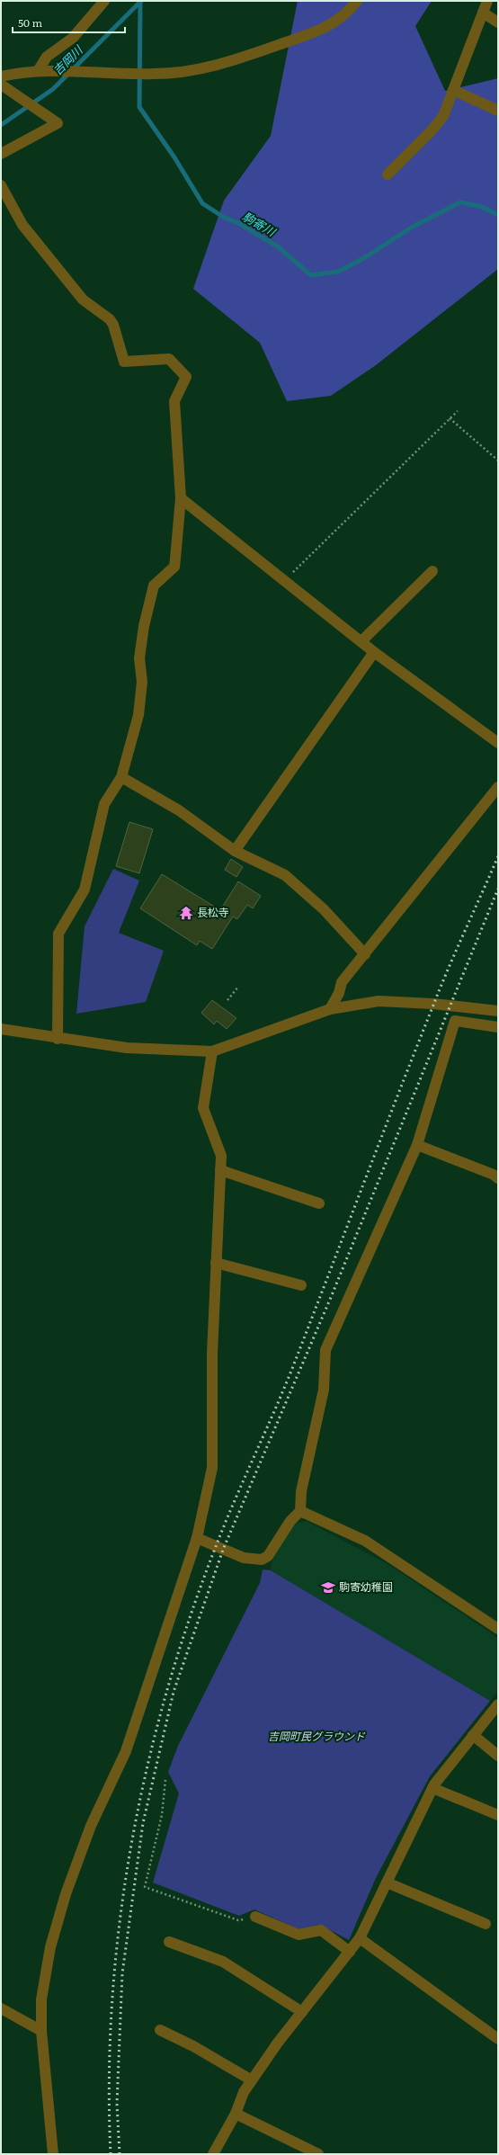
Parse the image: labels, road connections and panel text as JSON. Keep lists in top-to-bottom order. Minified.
{"water":["吉岡川","駒寄川"],"parks":["吉岡町民グラウンド"],"places":{"temple":["長松寺"],"school or university":["駒寄幼稚園"]},"scale_bar":"50 m"}
